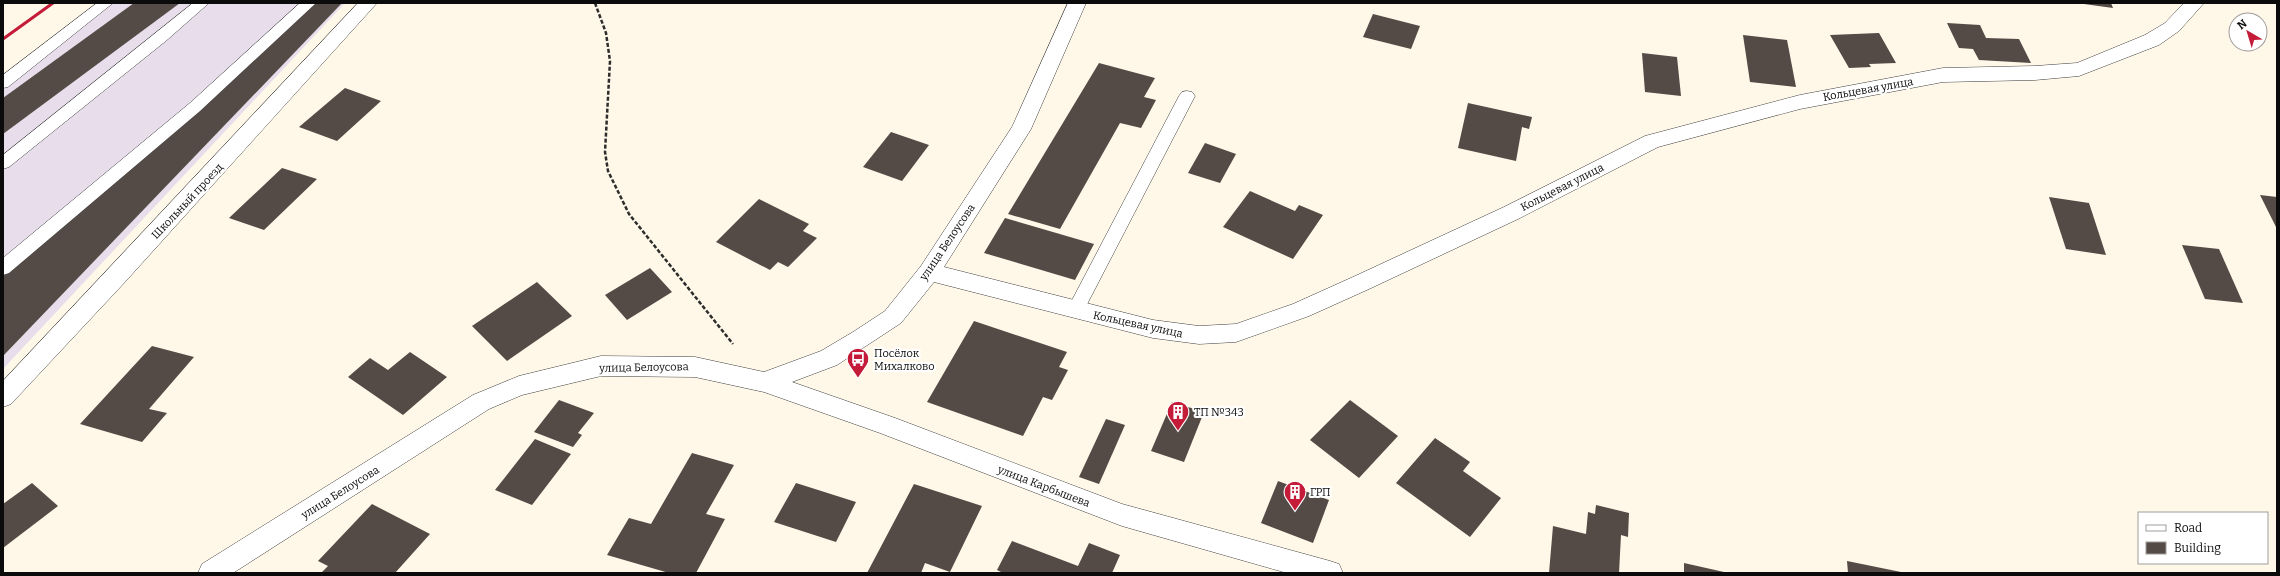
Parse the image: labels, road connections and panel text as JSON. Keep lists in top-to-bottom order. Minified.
{"streets":{"street":["Кольцевая улица","Школьный проезд","улица Белоусова","улица Карбышева"]},"crossings":[["Кольцевая улица","улица Белоусова"],["улица Белоусова","улица Карбышева"]],"places":{"bus stop":["Посёлок Михалково"],"building":["ТП №343","ГРП"]},"legend":["Road","Building"],"north":"top left"}
